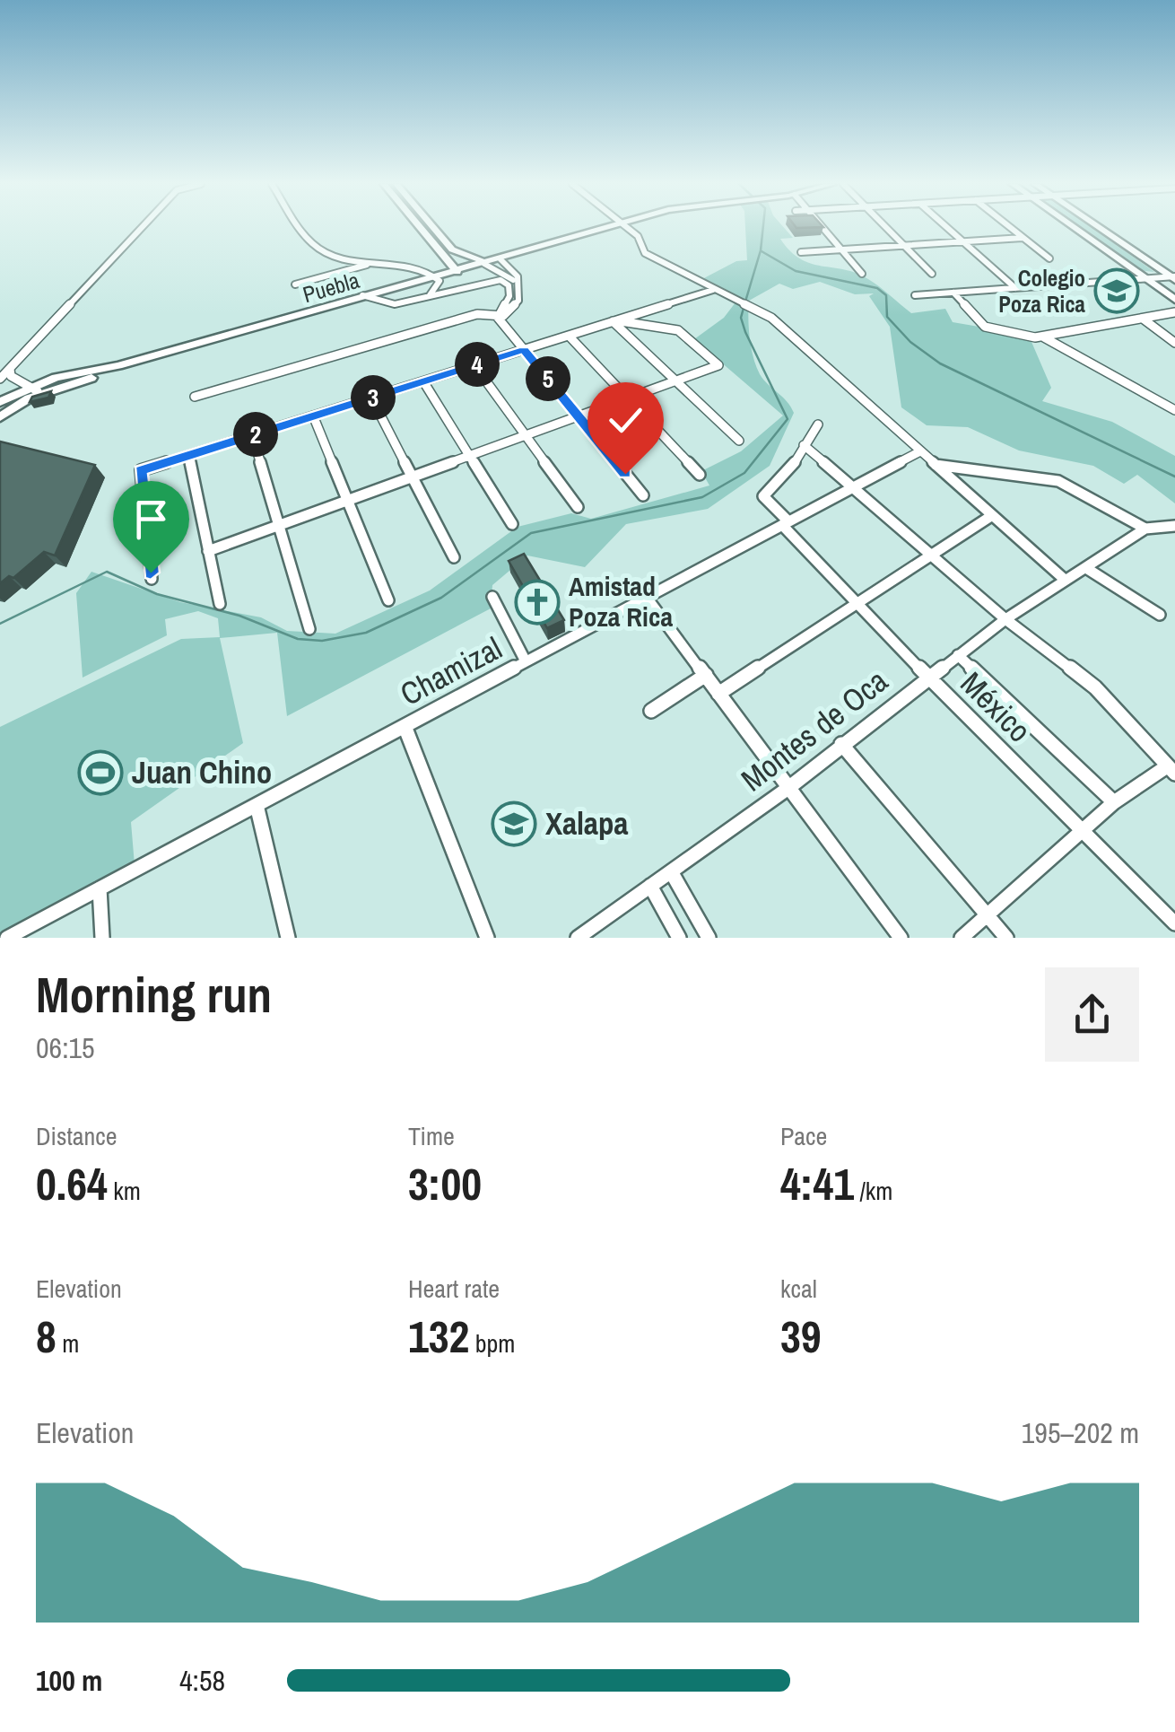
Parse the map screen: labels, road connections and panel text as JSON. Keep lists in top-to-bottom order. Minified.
{"streets":{"main road":["Puebla"],"street":["Chamizal","México","Montes de Oca"]},"crossings":[["Chamizal","México"],["México","Montes de Oca"]],"places":{"school or university":["Colegio Poza Rica","Xalapa"],"church":["Amistad Poza Rica"],"sports":["Juan Chino"]},"page":{"pins":["4","5","3","2"],"heading":["Morning run","06:15"],"stats":[["Distance","0.64 km"],["Time","3:00"],["Pace","4:41 /km"],["Elevation","8 m"],["Heart rate","132 bpm"],["kcal","39"]],"chart":["Elevation","195–202 m"],"list":[{"name":"100 m","note":"4:58"}]}}
